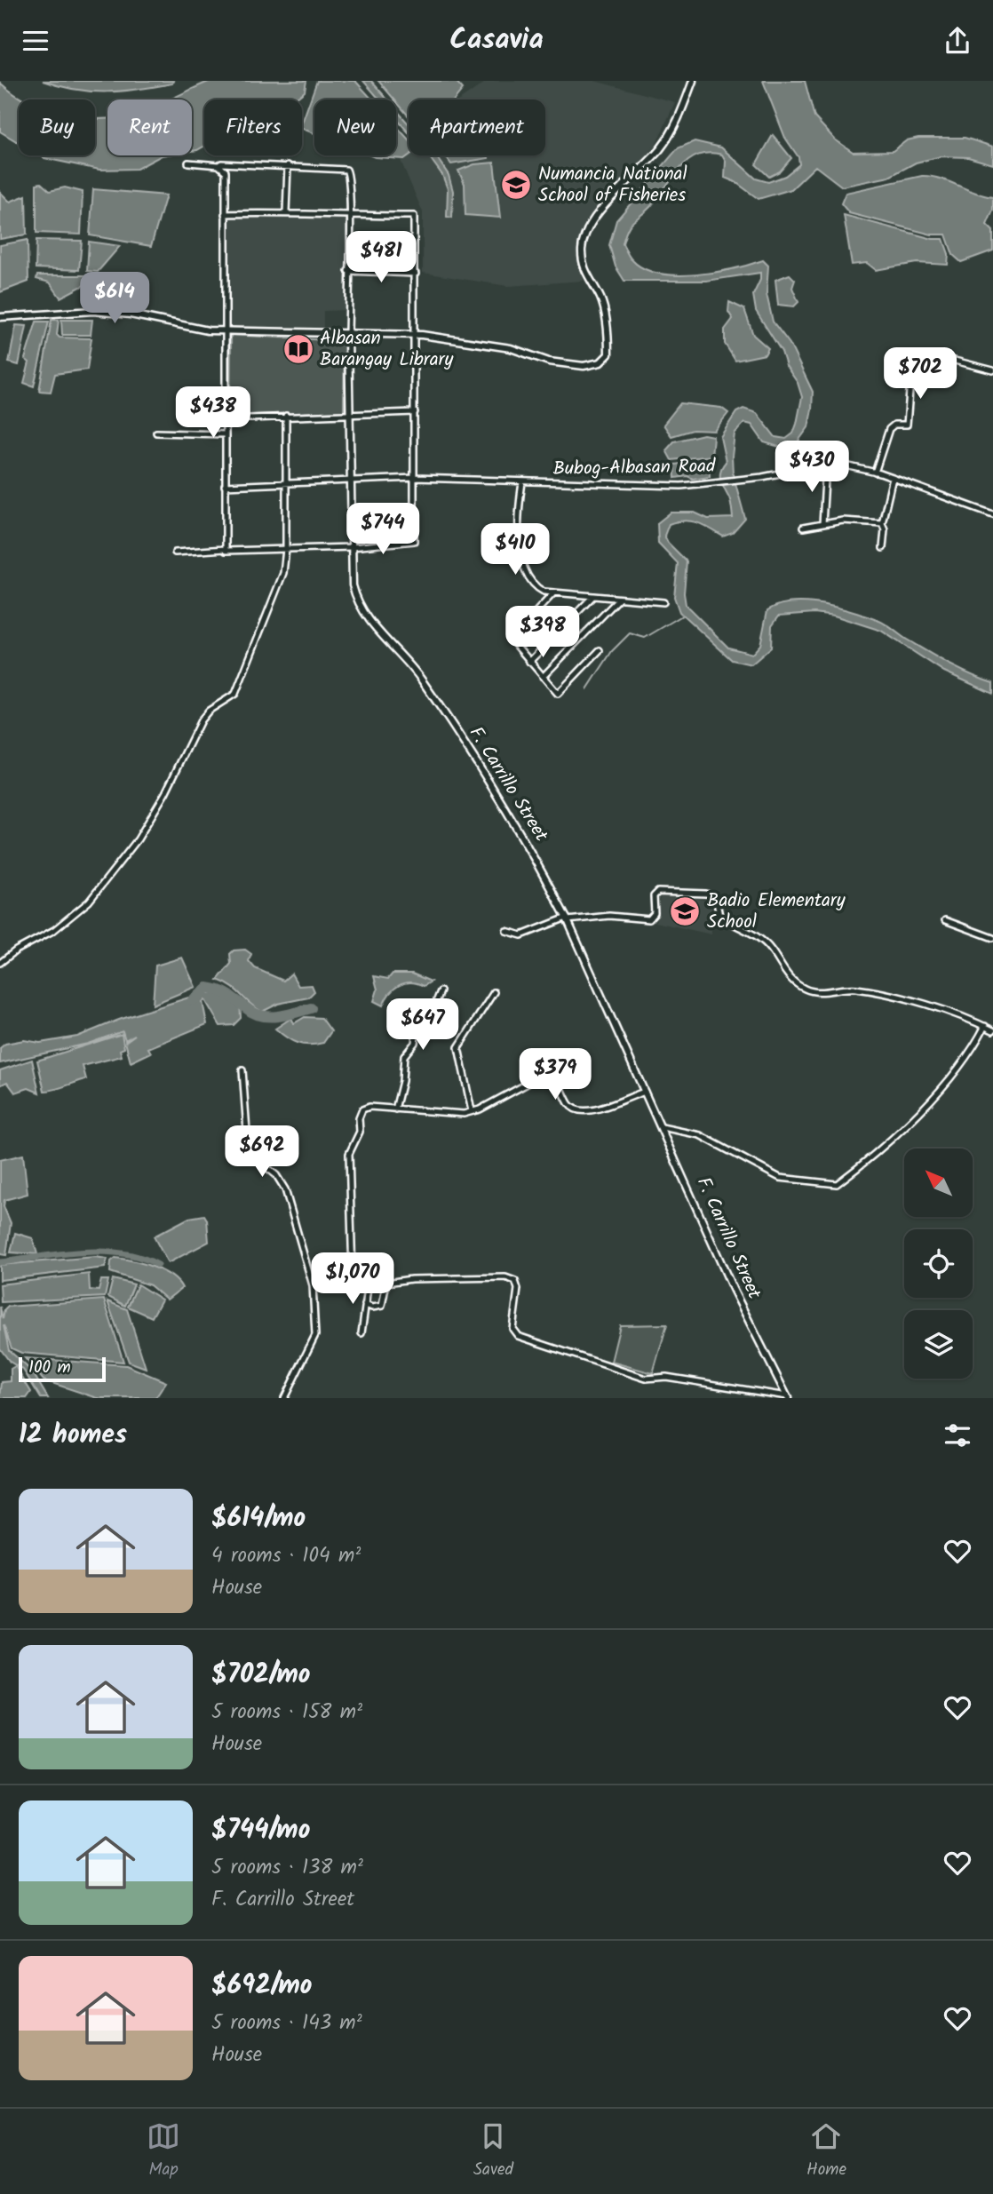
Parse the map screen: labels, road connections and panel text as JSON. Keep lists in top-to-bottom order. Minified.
{"streets":{"street":["Bubog-Albasan Road","F. Carrillo Street"]},"crossings":[["Bubog-Albasan Road","F. Carrillo Street"]],"places":{"school or university":["Numancia National School of Fisheries","Badio Elementary School"],"library":["Albasan Barangay Library"]},"scale_bar":"100 m","north":"top left","page":{"header":"Casavia","chip":["Buy","Rent","Filters","New","Apartment"],"price":["$481","$614","$702","$438","$430","$744","$410","$398","$647","$379","$692","$1,070"],"scale":"100 m","heading":"12 homes","list":[{"name":"$614/mo","note":"4 rooms · 104 m² · House"},{"name":"$702/mo","note":"5 rooms · 158 m² · House"},{"name":"$744/mo","note":"5 rooms · 138 m² · F. Carrillo Street"},{"name":"$692/mo","note":"5 rooms · 143 m² · House"}],"tabs":["Map","Saved","Home"]}}
